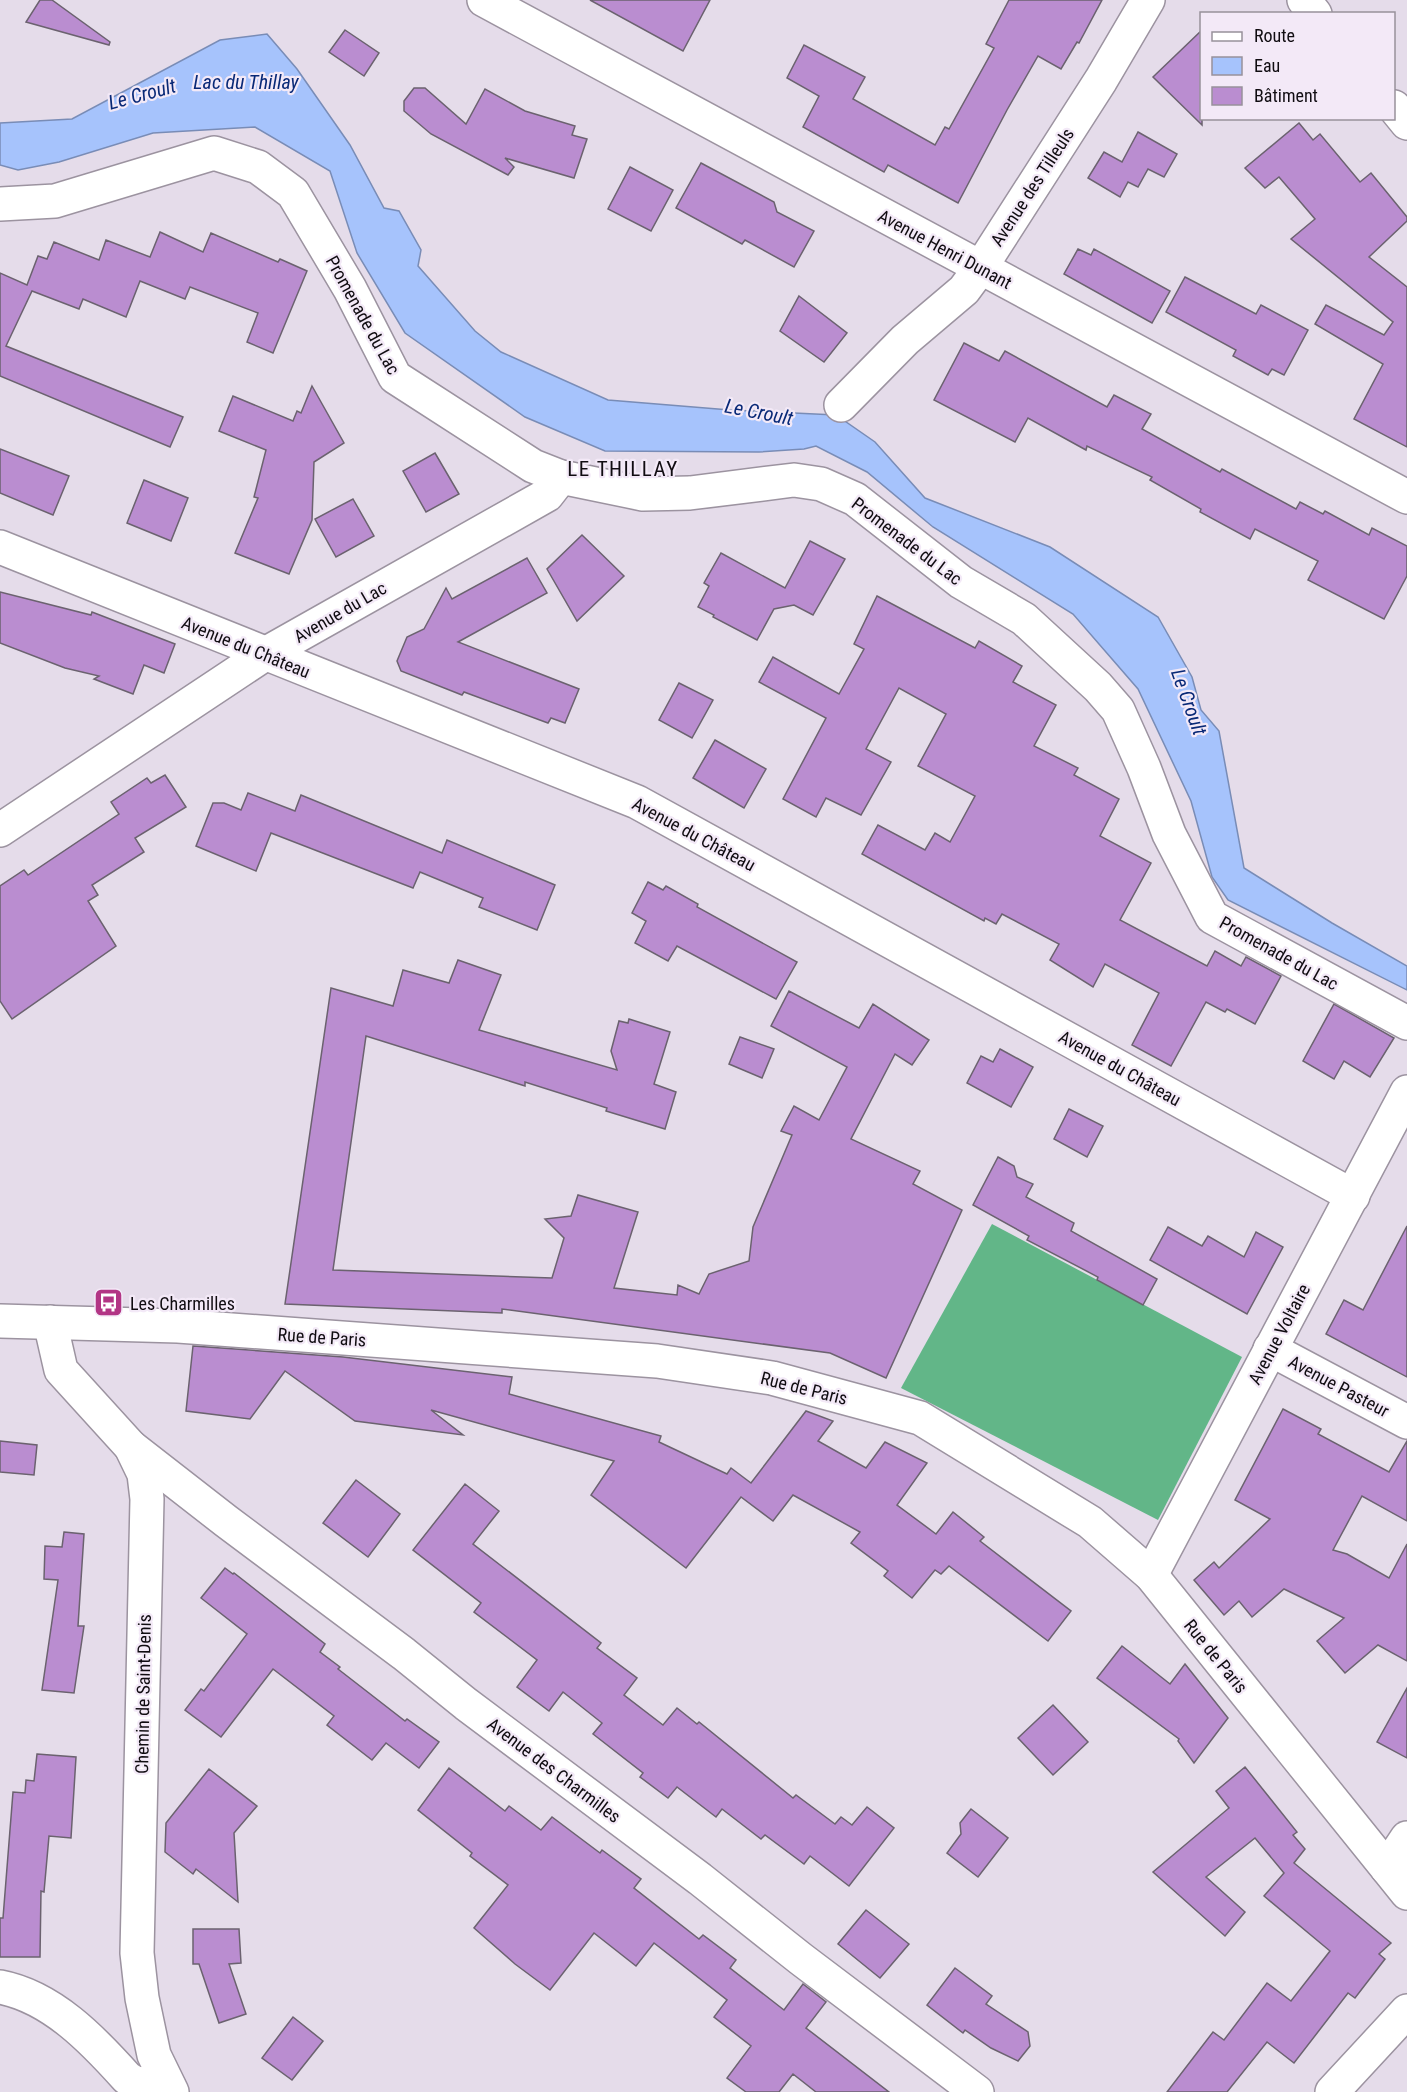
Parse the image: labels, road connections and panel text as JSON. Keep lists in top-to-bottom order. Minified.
{"streets":{"street":["Avenue des Tilleuls","Avenue Henri Dunant","Promenade du Lac","Avenue du Lac","Avenue du Château","Avenue Voltaire","Rue de Paris","Avenue Pasteur","Chemin de Saint-Denis","Avenue des Charmilles"]},"crossings":[["Avenue des Tilleuls","Avenue Henri Dunant"],["Promenade du Lac","Avenue du Lac"],["Avenue du Lac","Avenue du Château"],["Avenue du Château","Avenue Voltaire"],["Avenue Voltaire","Rue de Paris"],["Avenue Voltaire","Avenue Pasteur"],["Rue de Paris","Chemin de Saint-Denis"],["Chemin de Saint-Denis","Avenue des Charmilles"]],"districts":["LE THILLAY"],"water":["Lac du Thillay","Le Croult"],"places":{"bus stop":["Les Charmilles"]},"legend":["Route","Eau","Bâtiment"]}
